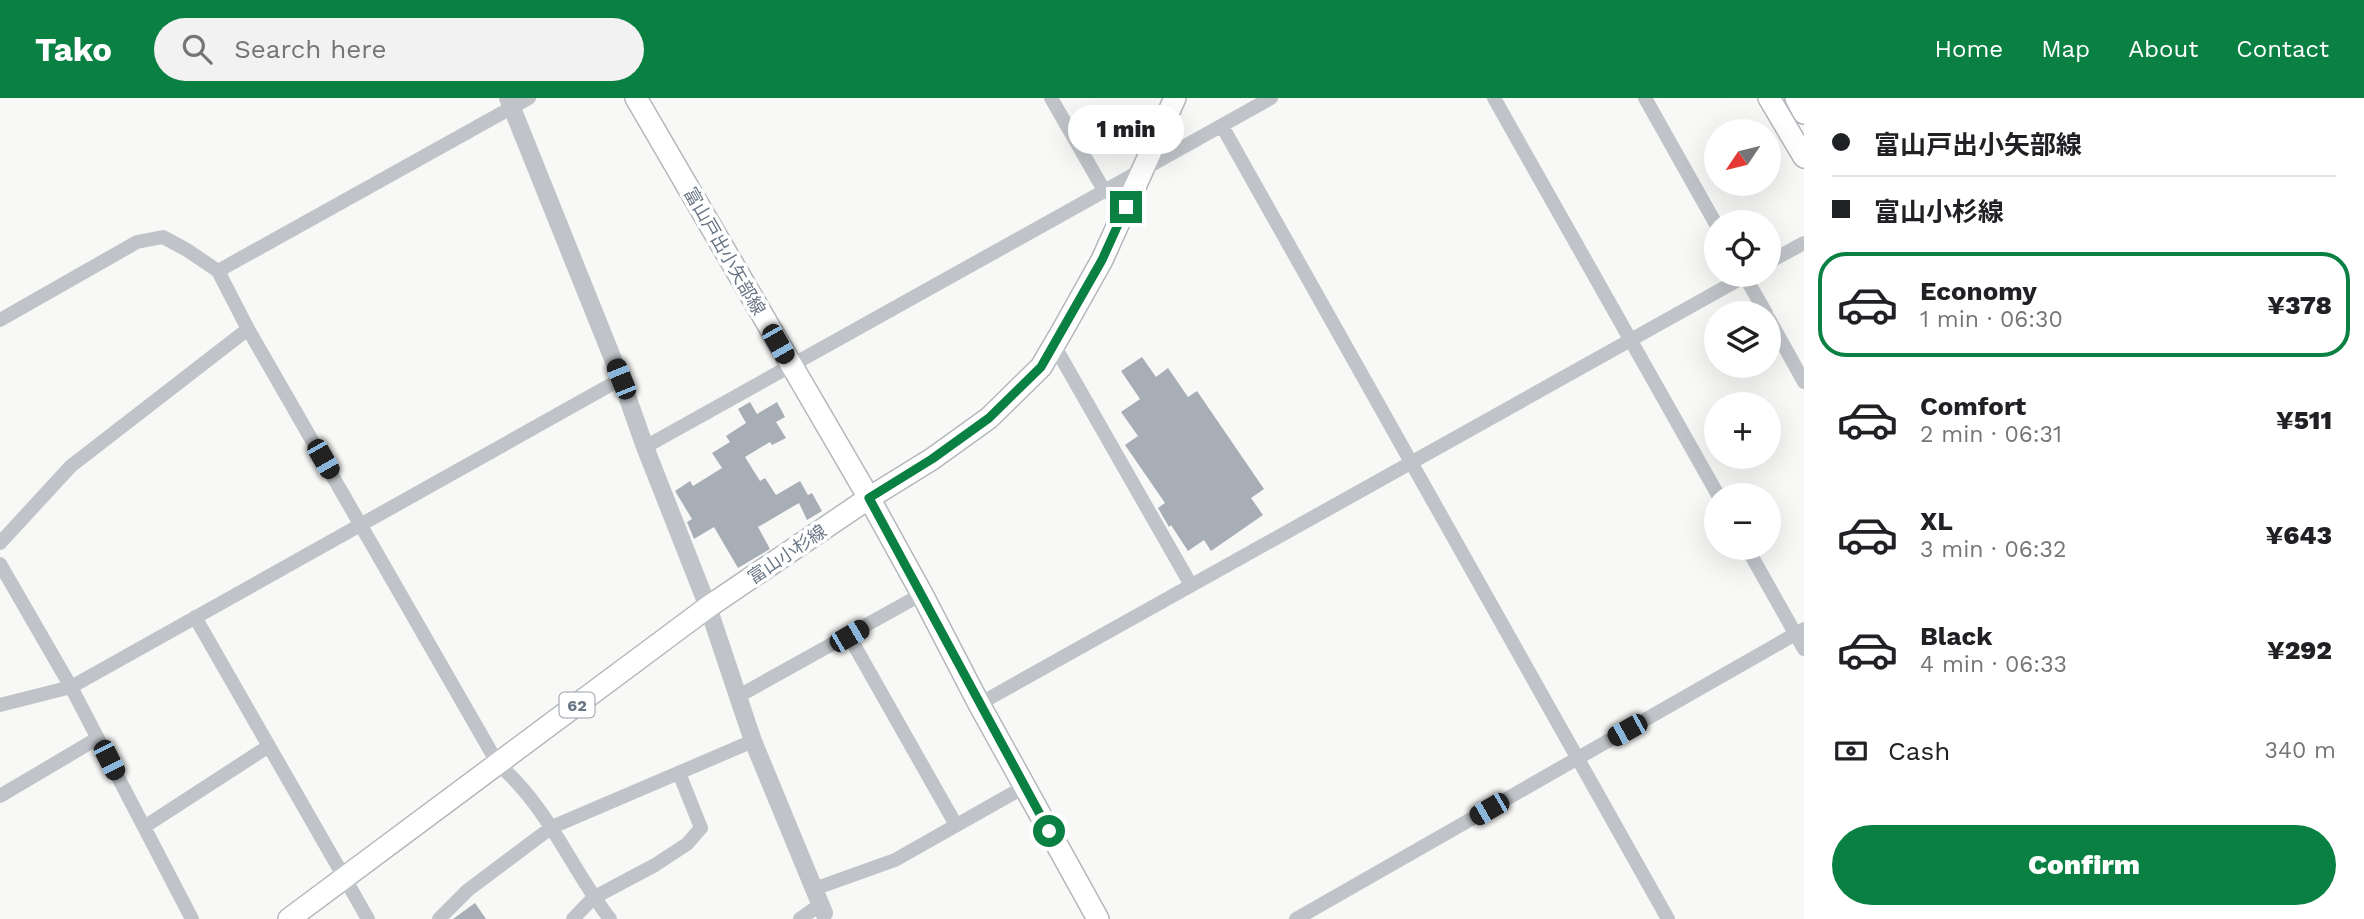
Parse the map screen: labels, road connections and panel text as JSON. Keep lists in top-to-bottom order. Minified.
{"streets":{"main road":["富山戸出小矢部線","富山小杉線","62"]},"crossings":[["富山戸出小矢部線","富山小杉線"]],"north":"bottom left","page":{"header":"Tako","search":"Search here","nav":["Home","Map","About","Contact"],"banner":["富山戸出小矢部線","富山小杉線"],"bubble":"1 min","map_buttons":["+","−"],"list":[{"name":"Economy","note":"1 min · 06:30","value":"¥378"},{"name":"Comfort","note":"2 min · 06:31","value":"¥511"},{"name":"XL","note":"3 min · 06:32","value":"¥643"},{"name":"Black","note":"4 min · 06:33","value":"¥292"}],"pay":["Cash","340 m"],"buttons":"Confirm"}}
